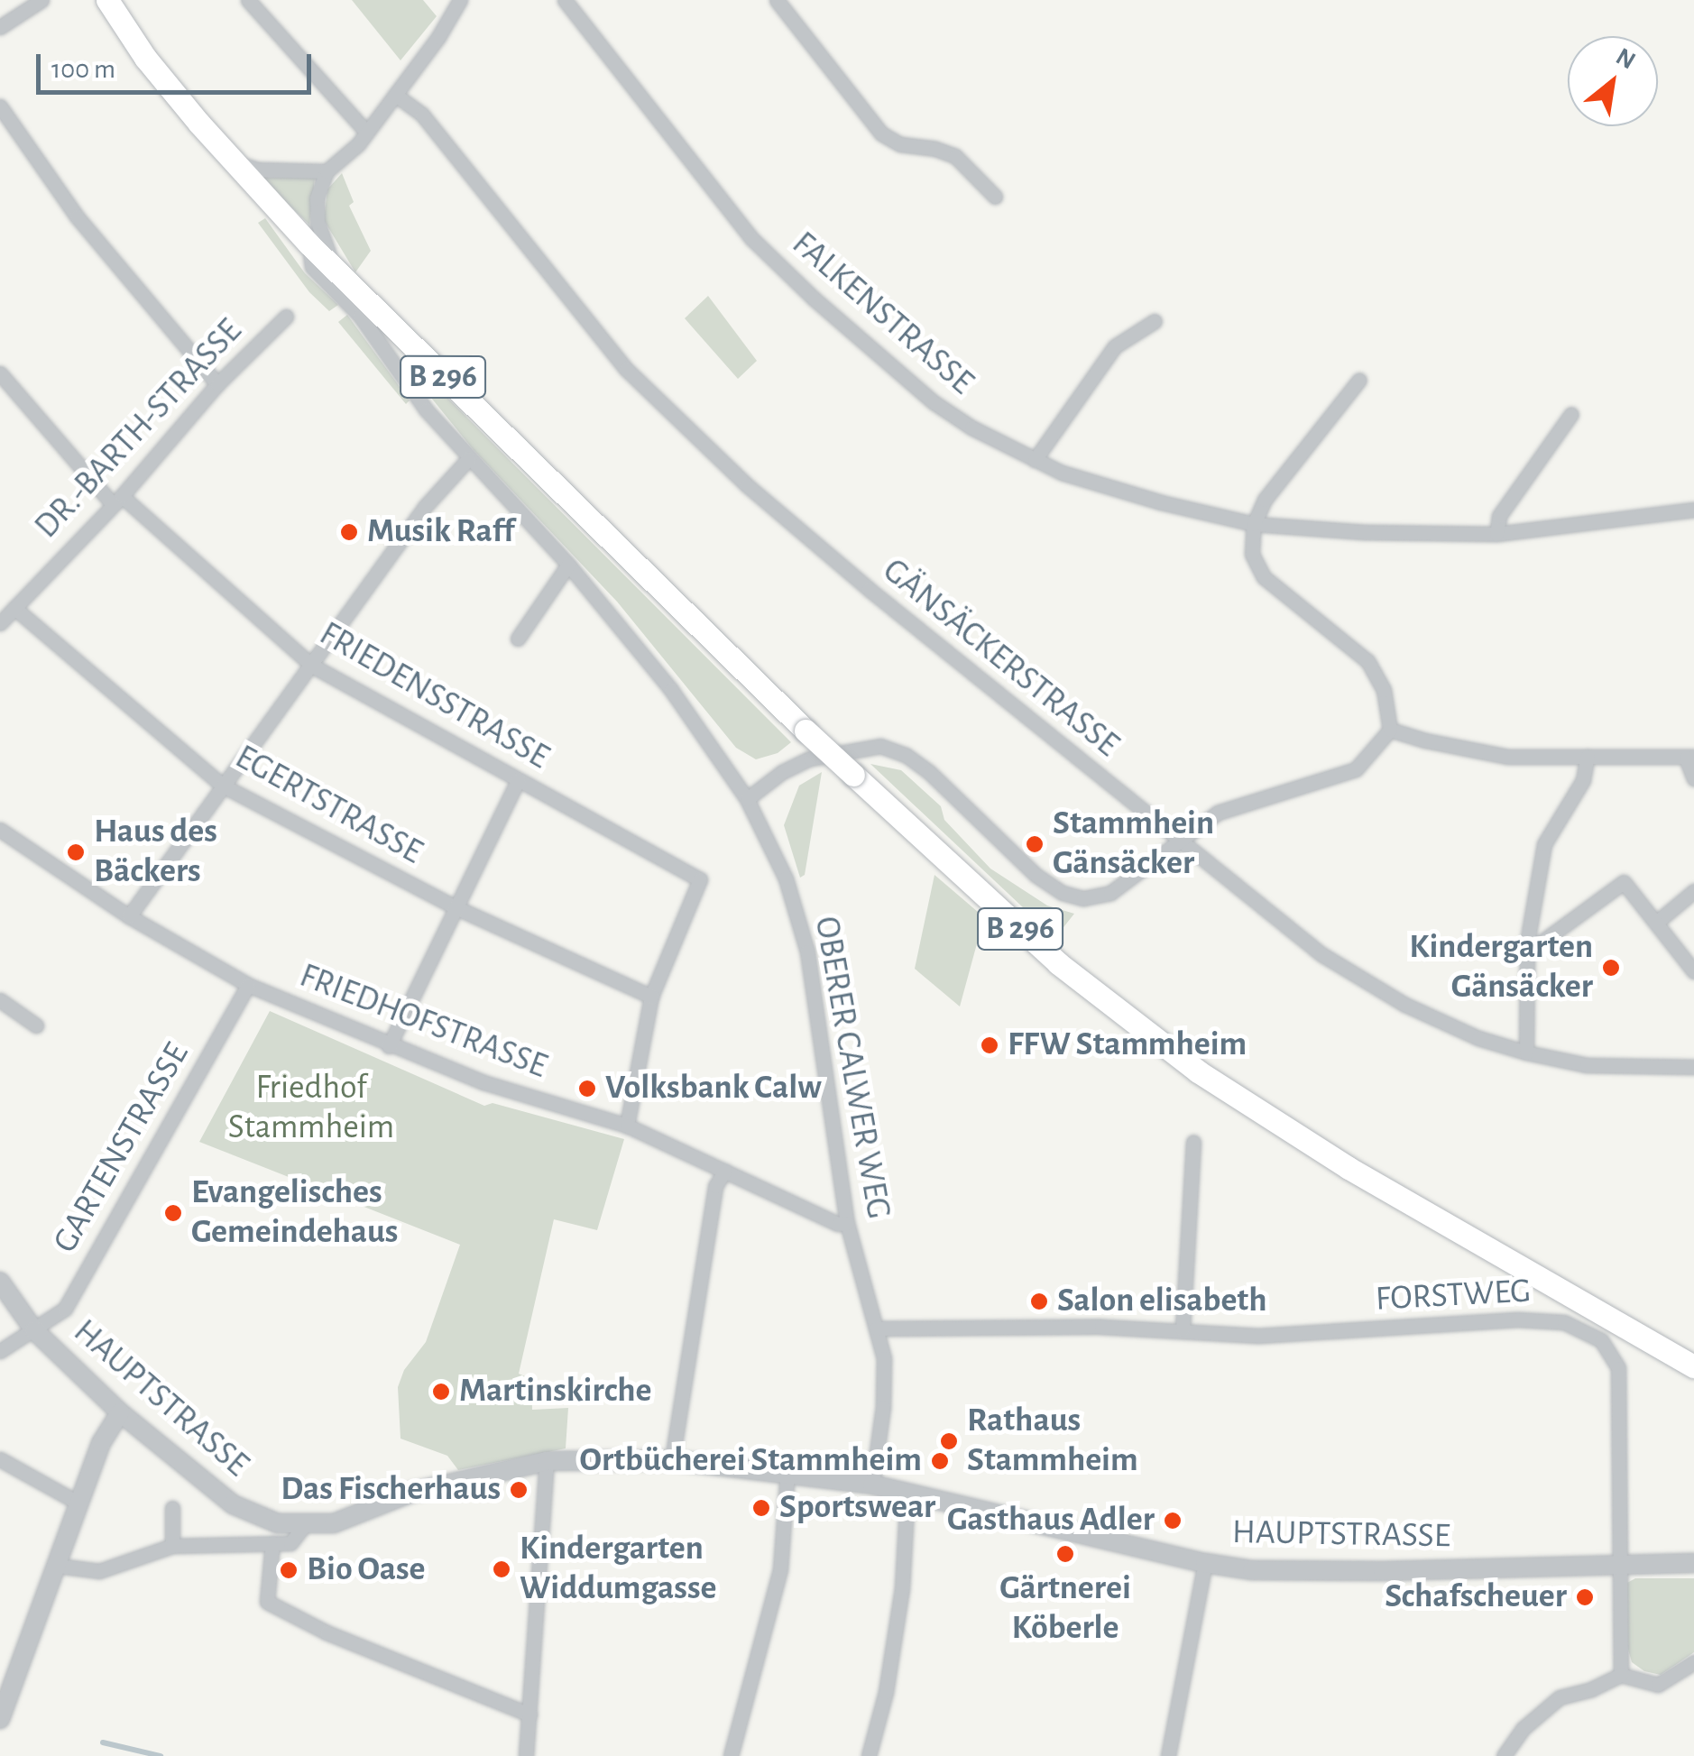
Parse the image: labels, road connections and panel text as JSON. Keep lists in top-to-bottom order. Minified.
{"streets":{"main road":["B 296"],"street":["FALKENSTRASSE","DR.-BARTH-STRASSE","GÄNSÄCKERSTRASSE","FRIEDENSSTRASSE","EGERTSTRASSE","FRIEDHOFSTRASSE","OBERER CALWER WEG","GARTENSTRASSE","FORSTWEG","HAUPTSTRASSE"]},"crossings":[["B 296","OBERER CALWER WEG"],["DR.-BARTH-STRASSE","FRIEDENSSTRASSE"],["DR.-BARTH-STRASSE","EGERTSTRASSE"],["FRIEDENSSTRASSE","EGERTSTRASSE"],["FRIEDHOFSTRASSE","OBERER CALWER WEG"],["FRIEDHOFSTRASSE","GARTENSTRASSE"],["OBERER CALWER WEG","FORSTWEG"],["OBERER CALWER WEG","HAUPTSTRASSE"],["GARTENSTRASSE","HAUPTSTRASSE"],["FORSTWEG","HAUPTSTRASSE"]],"parks":["Friedhof Stammheim"],"places":["Musik Raff","Stammhein Gänsäcker","Haus des Bäckers","Kindergarten Gänsäcker","FFW Stammheim","Volksbank Calw","Evangelisches Gemeindehaus","Salon elisabeth","Martinskirche","Rathaus Stammheim","Ortbücherei Stammheim","Das Fischerhaus","Sportswear","Gasthaus Adler","Gärtnerei Köberle","Kindergarten Widdumgasse","Bio Oase","Schafscheuer"],"scale_bar":"100 m","north":"top right"}
